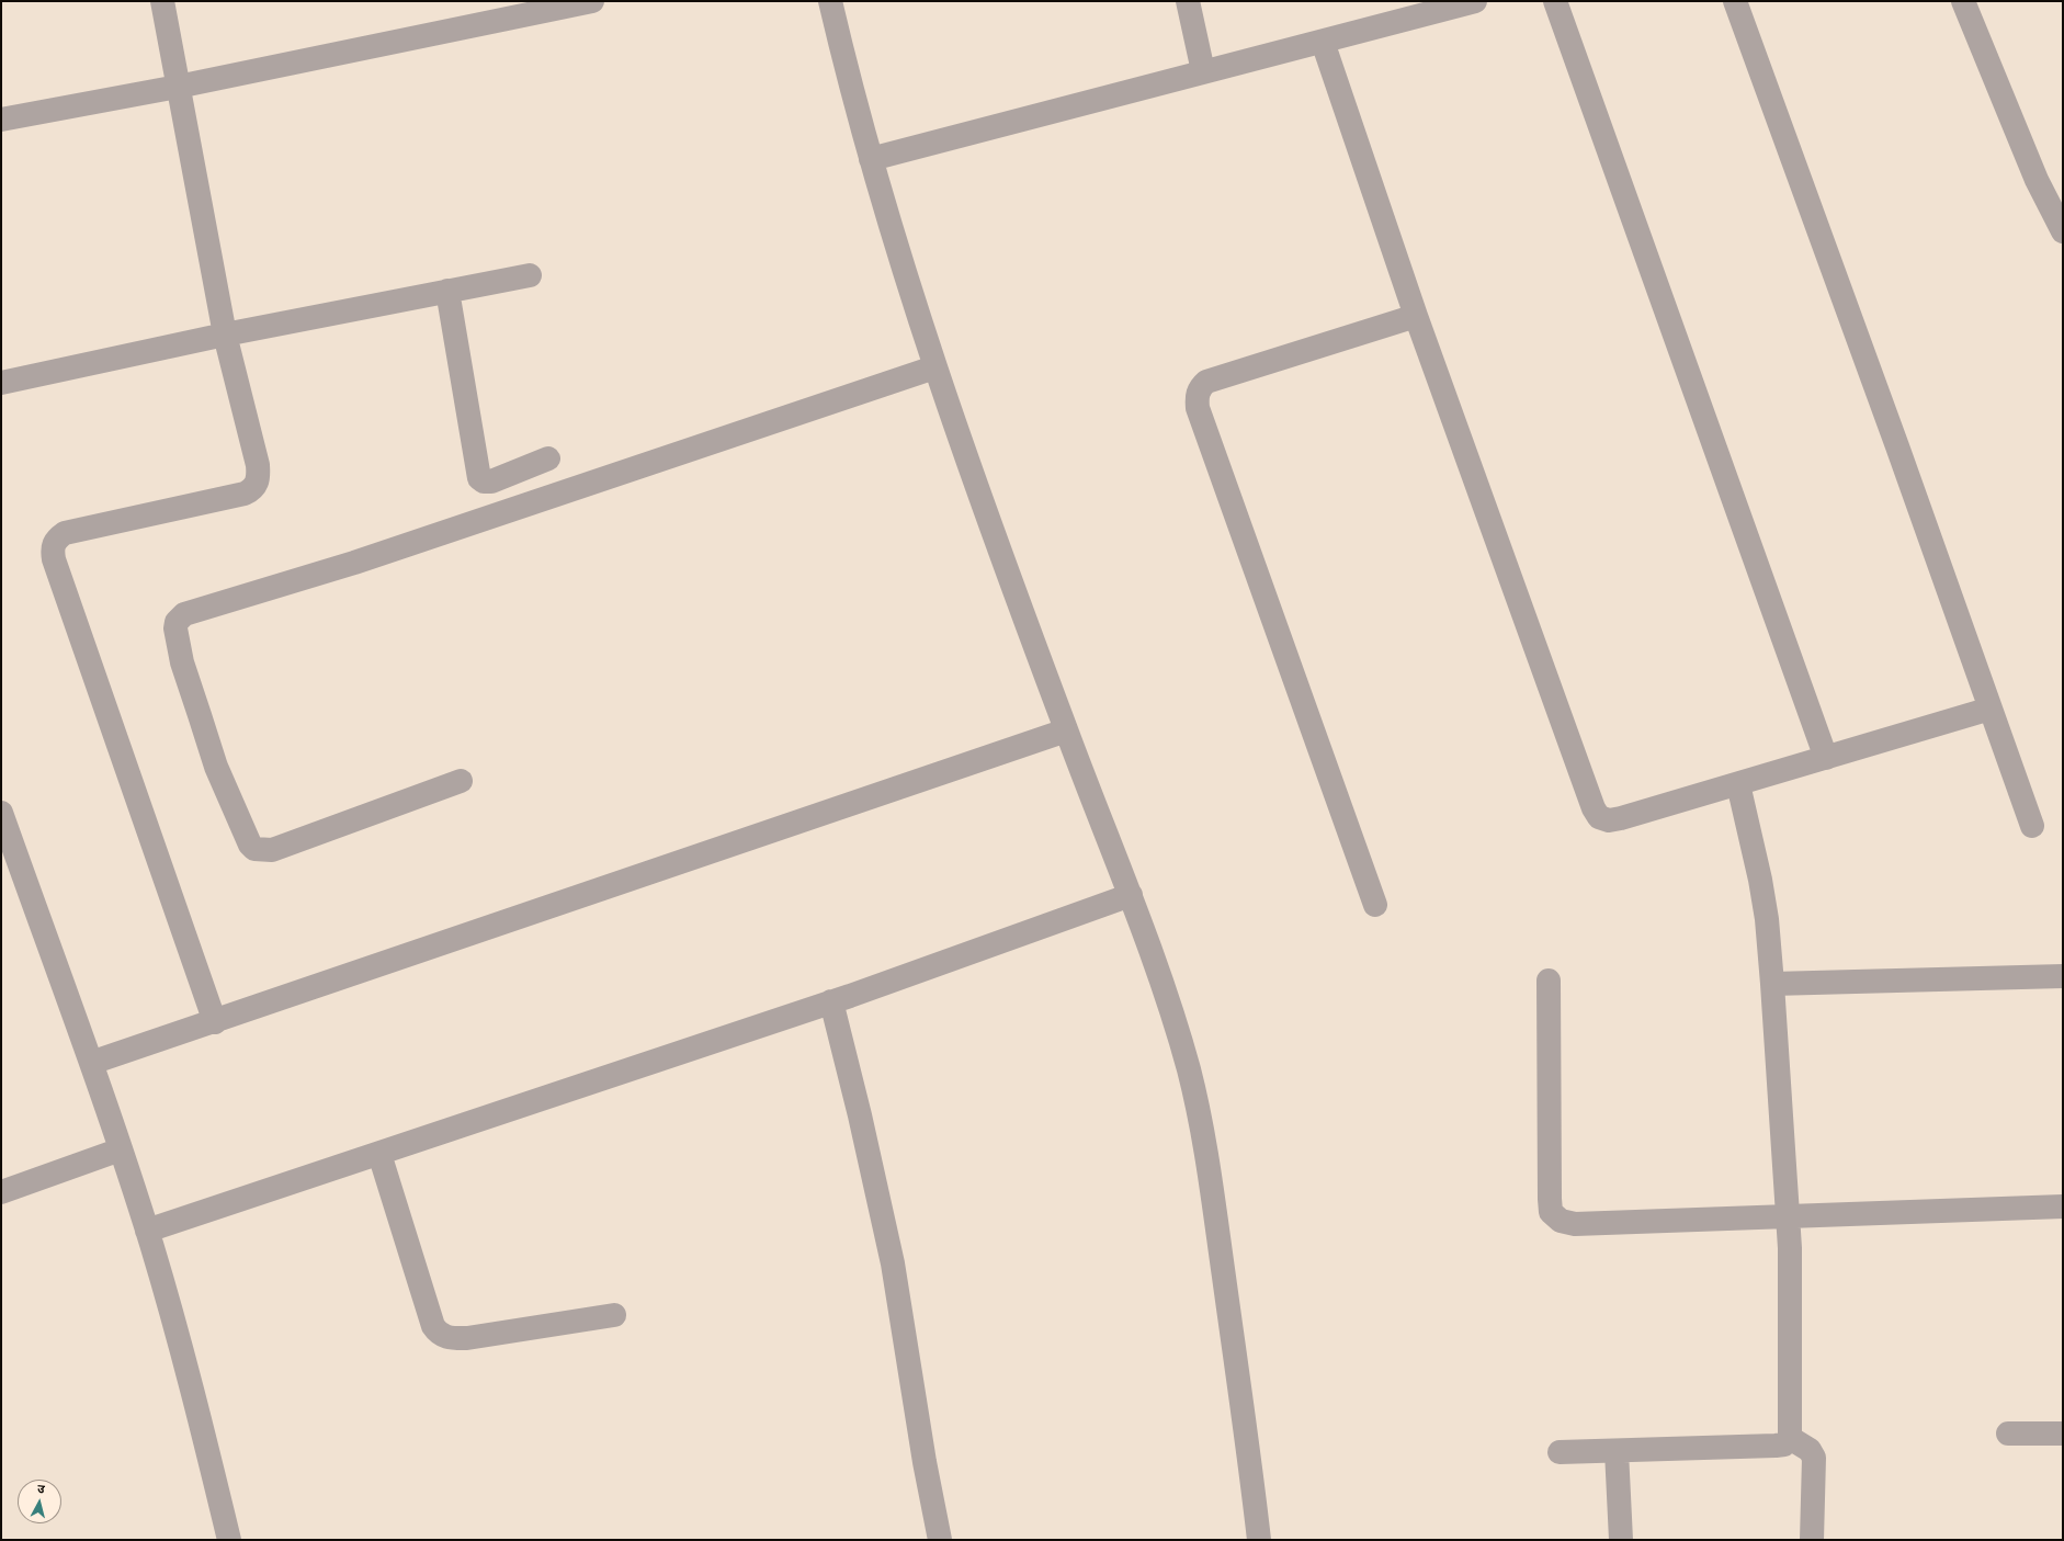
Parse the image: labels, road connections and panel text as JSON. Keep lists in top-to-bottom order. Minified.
{"north":"top"}
